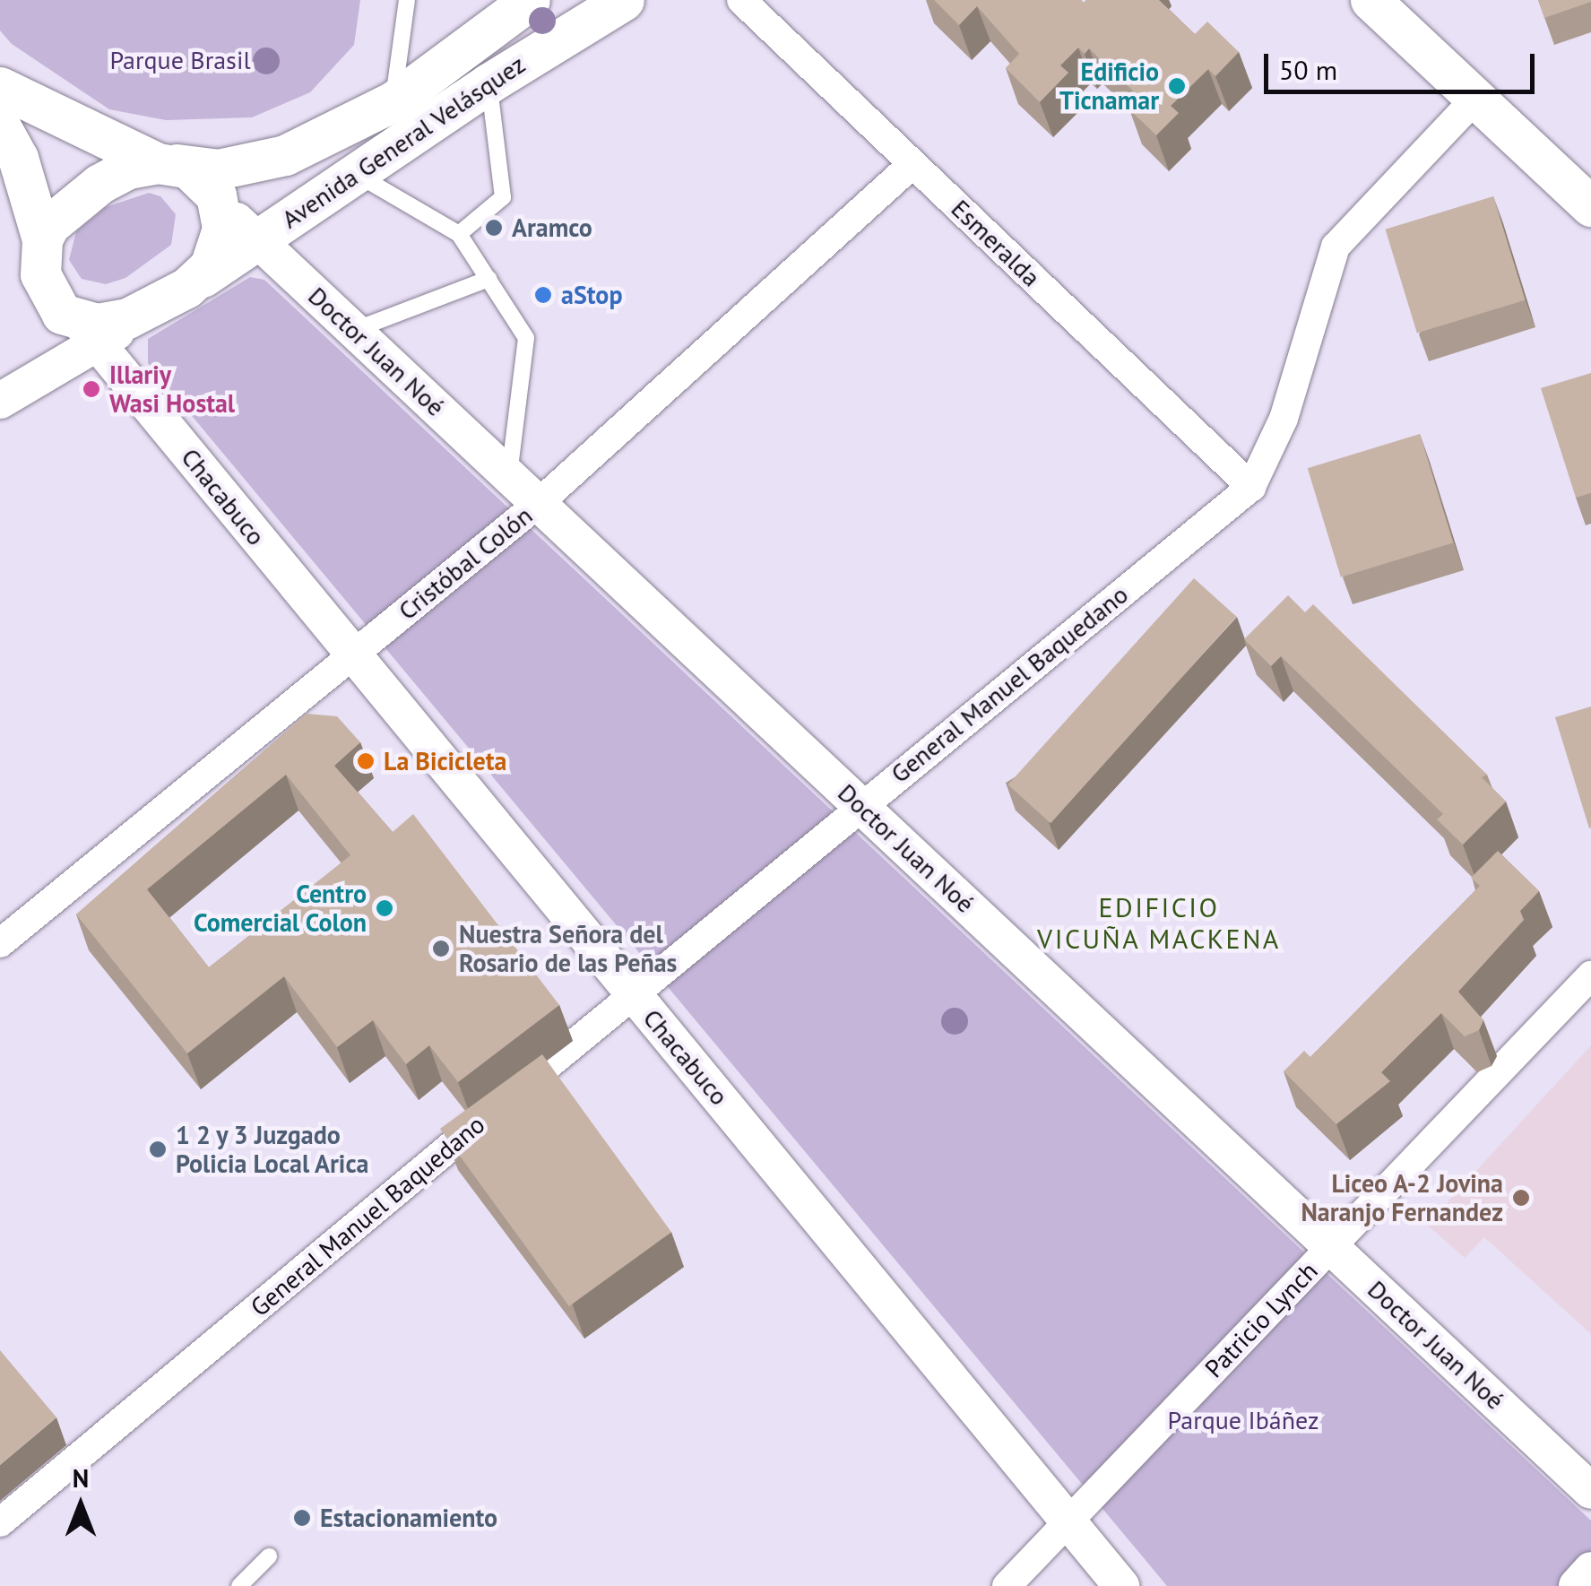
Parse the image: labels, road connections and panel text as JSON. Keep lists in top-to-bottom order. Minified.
{"streets":{"main road":["Avenida General Velásquez"],"street":["Esmeralda","Doctor Juan Noé","Chacabuco","Cristóbal Colón","General Manuel Baquedano","Patricio Lynch"]},"crossings":[["Avenida General Velásquez","Doctor Juan Noé"],["Avenida General Velásquez","Chacabuco"],["Esmeralda","Cristóbal Colón"],["Esmeralda","General Manuel Baquedano"],["Doctor Juan Noé","Chacabuco"],["Doctor Juan Noé","Cristóbal Colón"],["Doctor Juan Noé","General Manuel Baquedano"],["Doctor Juan Noé","Patricio Lynch"],["Chacabuco","Cristóbal Colón"],["Chacabuco","General Manuel Baquedano"],["Chacabuco","Patricio Lynch"]],"districts":["EDIFICIO VICUÑA MACKENA"],"parks":["Parque Brasil","Parque Ibáñez"],"places":["Edificio Ticnamar","Aramco","aStop","Illariy Wasi Hostal","La Bicicleta","Centro Comercial Colon","Nuestra Señora del Rosario de las Peñas","1 2 y 3 Juzgado Policia Local Arica","Liceo A-2 Jovina Naranjo Fernandez","Estacionamiento"],"scale_bar":"50 m","north":"top"}
